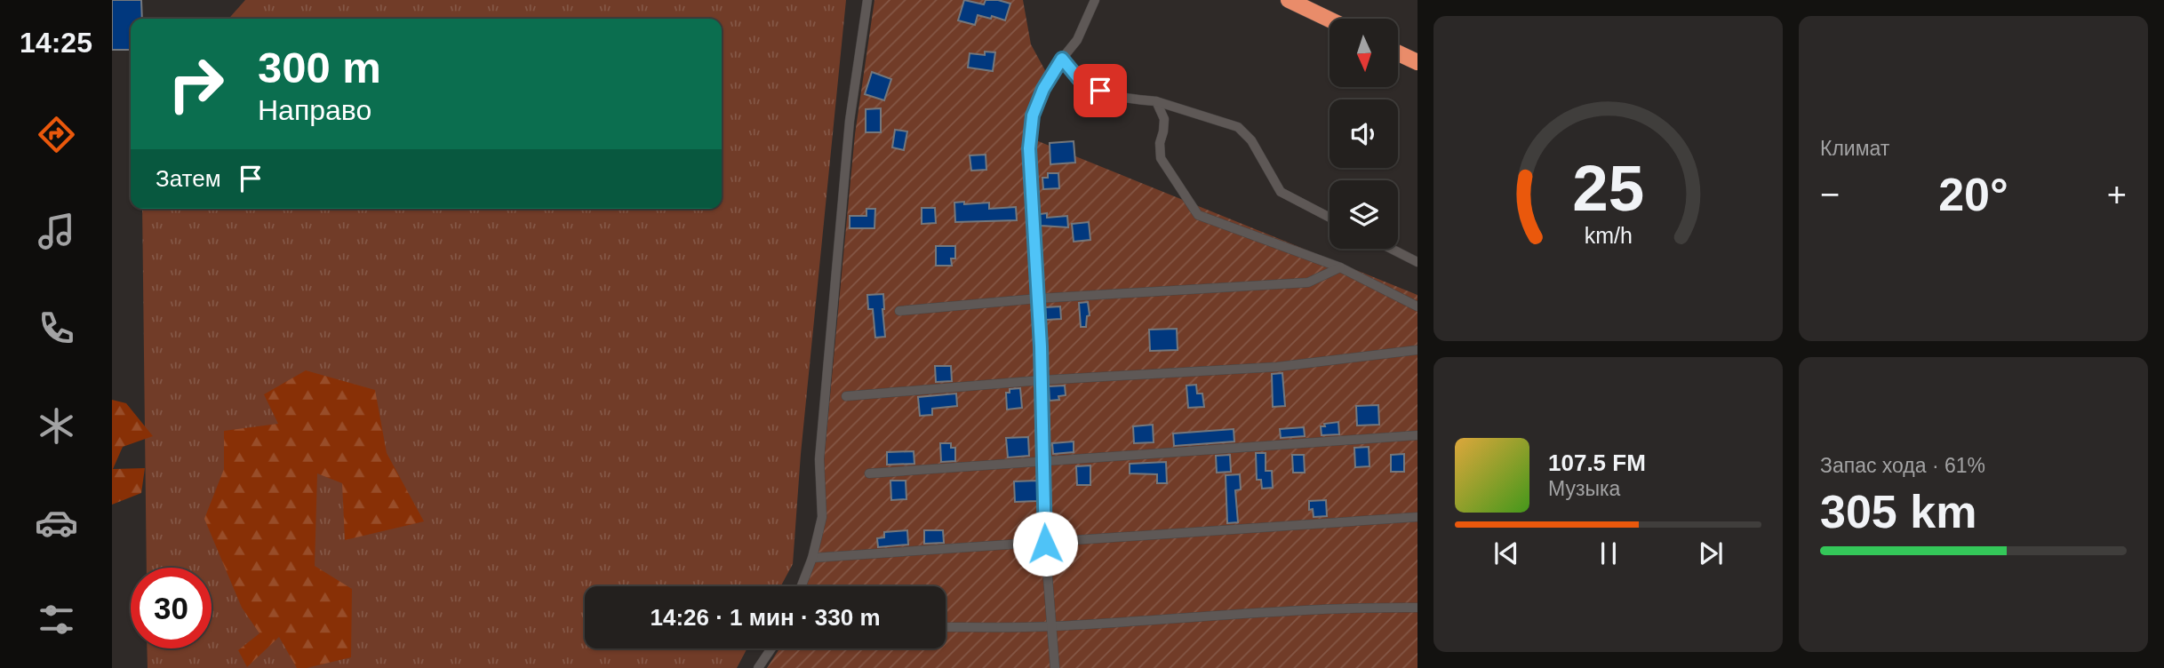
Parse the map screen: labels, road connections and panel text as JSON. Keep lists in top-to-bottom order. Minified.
{"north":"bottom","page":{"tabs":"14:25","tile":["Климат",["Запас хода · 61%","305 km"]],"turn":["300 m","Направо"],"then":"Затем","heat":["−","20°","+"],"song":["107.5 FM","Музыка"],"limit":"30","trip":"14:26 · 1 мин · 330 m","gauge":["25","km/h"]}}
